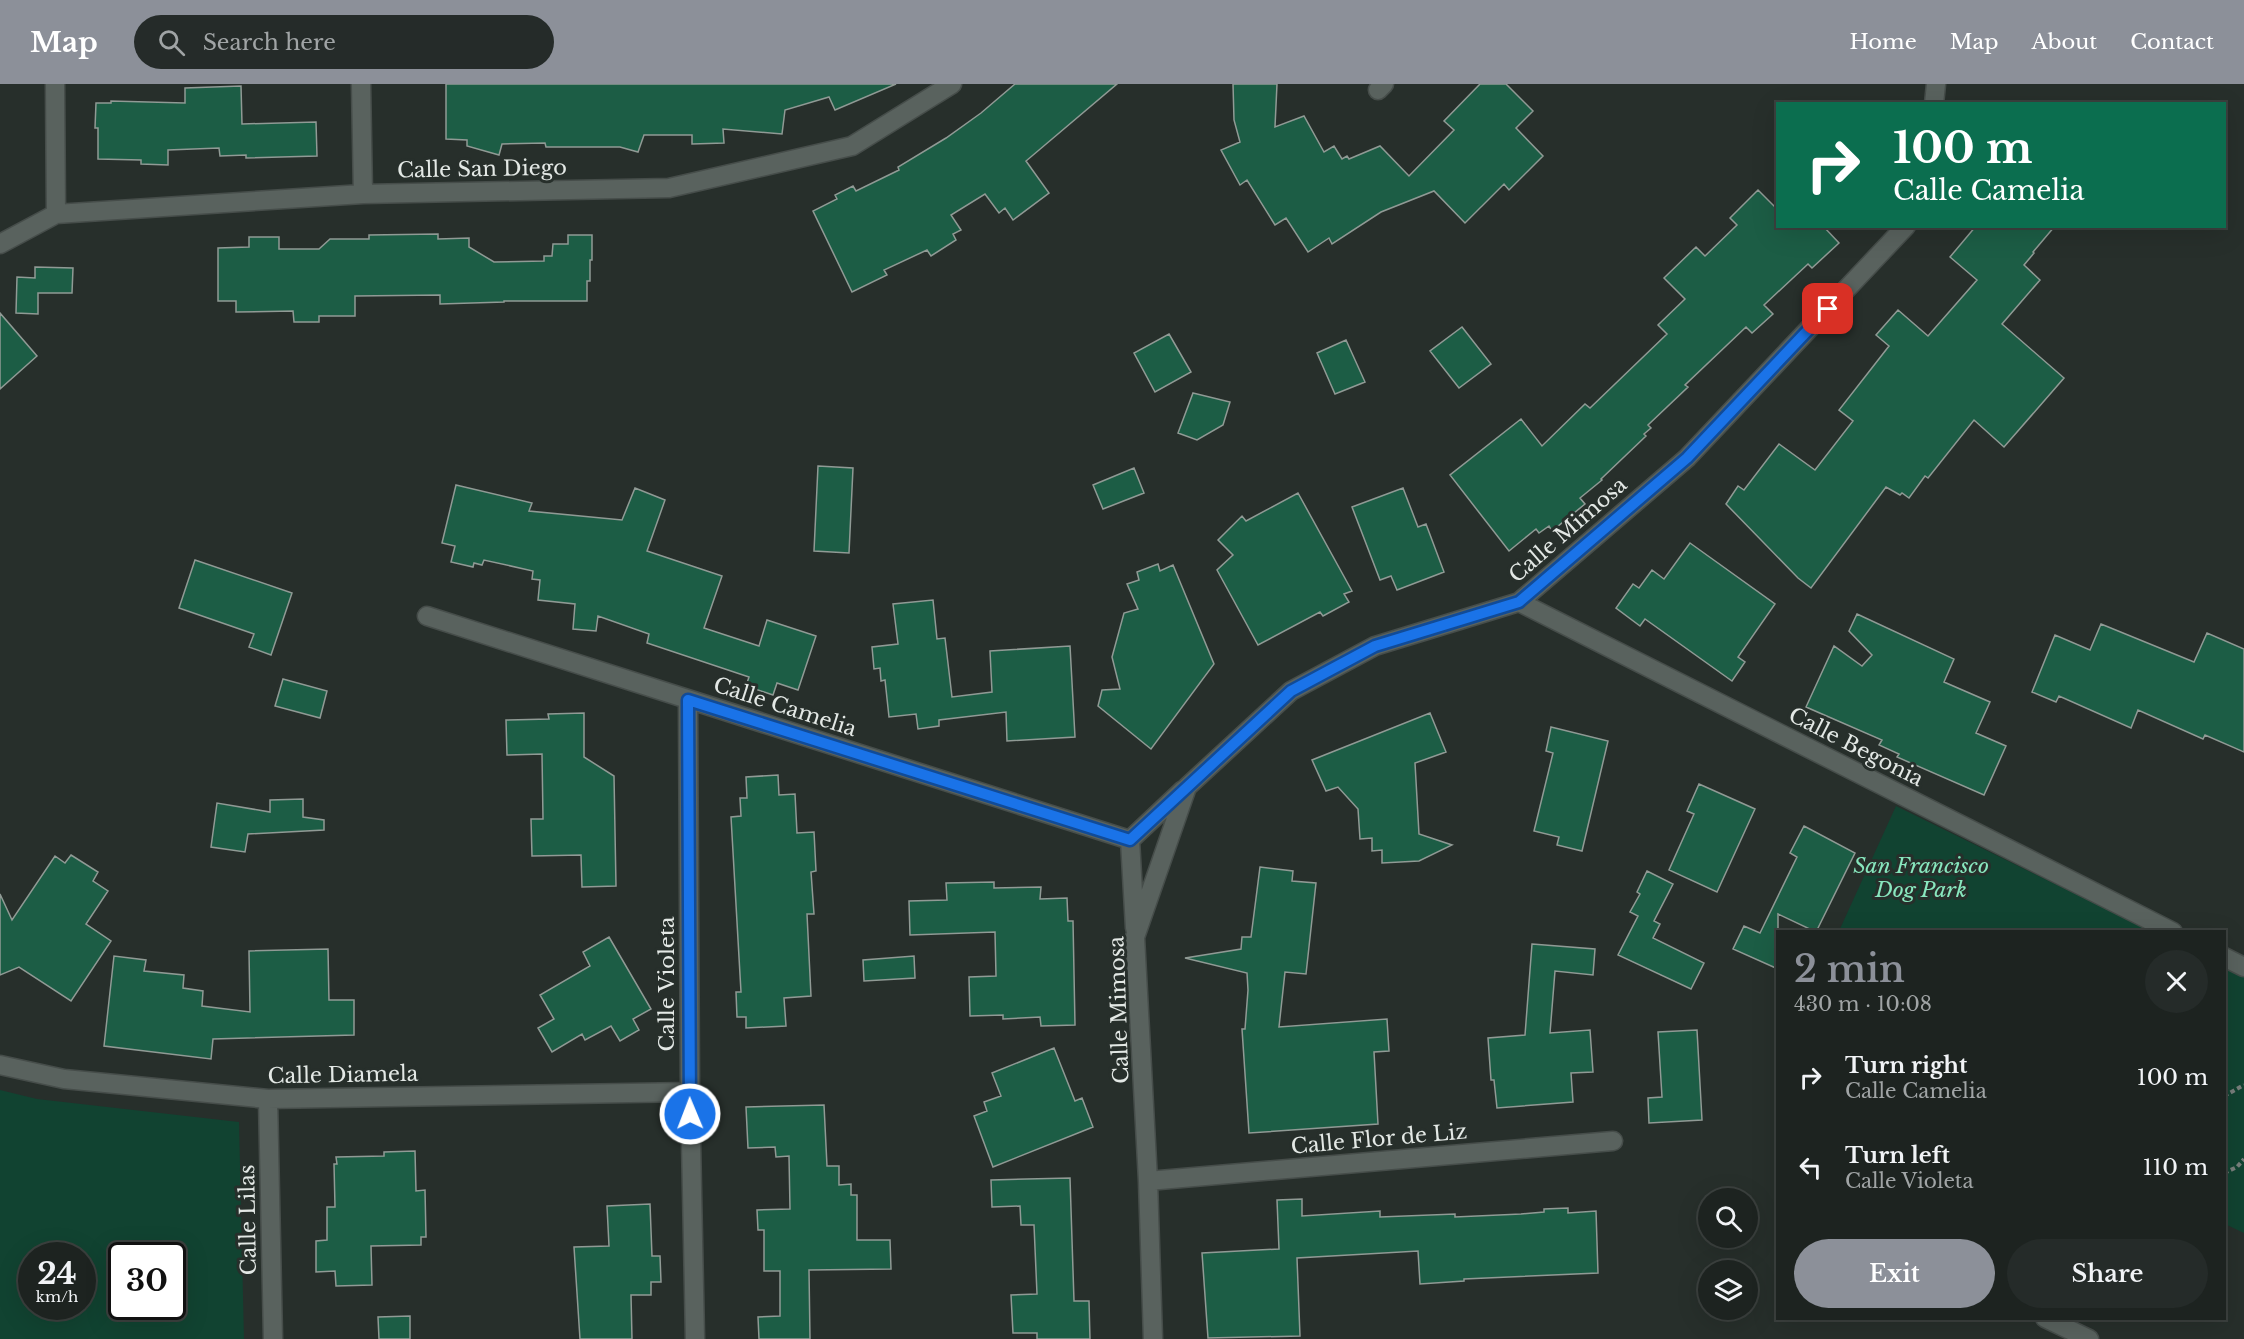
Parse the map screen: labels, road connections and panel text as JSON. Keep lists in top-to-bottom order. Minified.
{"streets":{"street":["Calle San Diego","Calle Mimosa","Calle Camelia","Calle Begonia","Calle Violeta","Calle Diamela","Calle Flor de Liz","Calle Lilas"]},"crossings":[["Calle Mimosa","Calle Begonia"],["Calle Mimosa","Calle Flor de Liz"],["Calle Camelia","Calle Violeta"],["Calle Violeta","Calle Diamela"],["Calle Diamela","Calle Lilas"]],"parks":["San Francisco Dog Park"],"page":{"header":"Map","search":"Search here","nav":["Home","Map","About","Contact"],"turn":["100 m","Calle Camelia"],"heading":["2 min","430 m · 10:08"],"list":[{"name":"Turn right","note":"Calle Camelia","value":"100 m"},{"name":"Turn left","note":"Calle Violeta","value":"110 m"}],"buttons":["Exit","Share"],"speed":"24 km/h","limit":"30"}}
